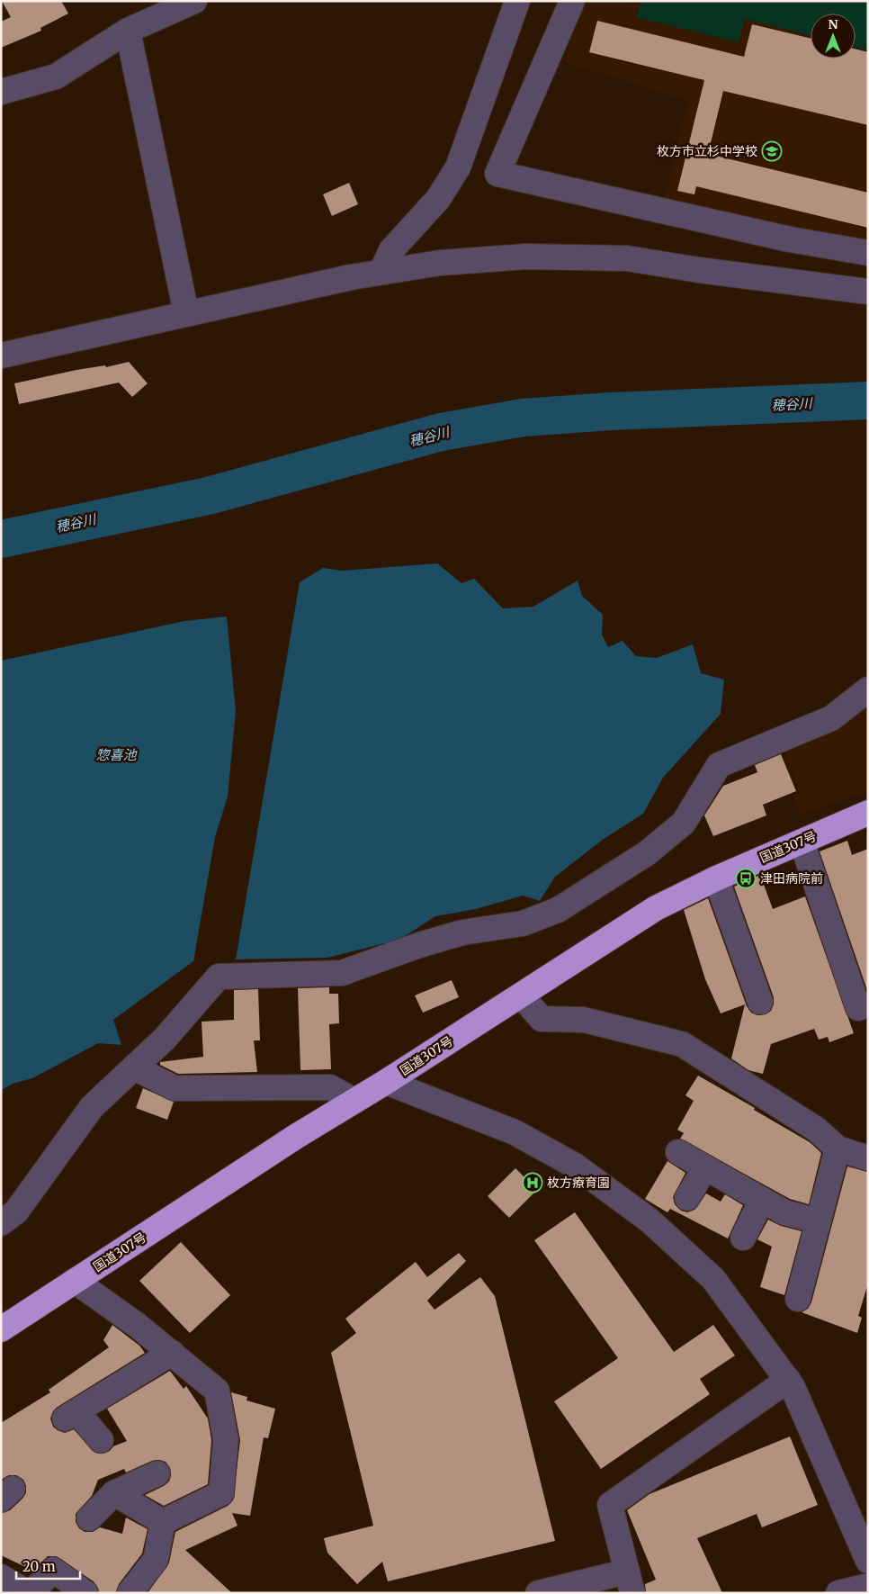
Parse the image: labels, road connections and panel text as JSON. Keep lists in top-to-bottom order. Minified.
{"streets":{"highway":["国道307号"]},"water":["穂谷川","惣喜池"],"places":{"school or university":["枚方市立杉中学校"],"bus stop":["津田病院前"],"hospital":["枚方療育園"]},"scale_bar":"20 m","north":"top"}
